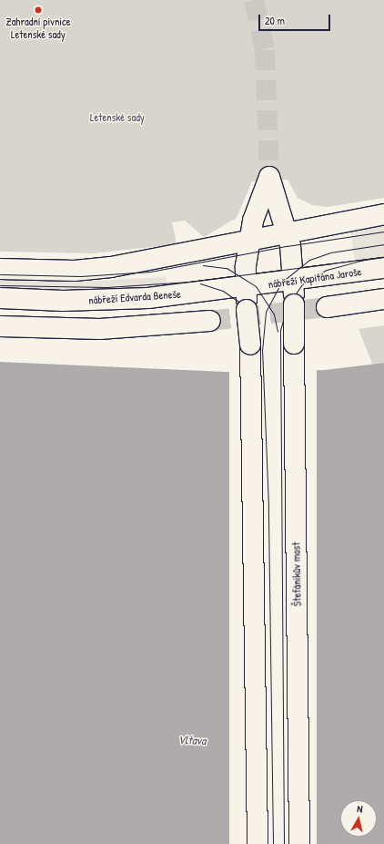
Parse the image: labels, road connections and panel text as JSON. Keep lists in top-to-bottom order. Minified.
{"streets":{"main road":["nábřeží Kapitána Jaroše","nábřeží Edvarda Beneše","Štefánikův most"]},"crossings":[["nábřeží Kapitána Jaroše","nábřeží Edvarda Beneše"],["nábřeží Kapitána Jaroše","Štefánikův most"]],"water":["Vltava"],"parks":["Letenské sady"],"places":["Zahradní pivnice Letenské sady"],"scale_bar":"20 m","north":"top"}
